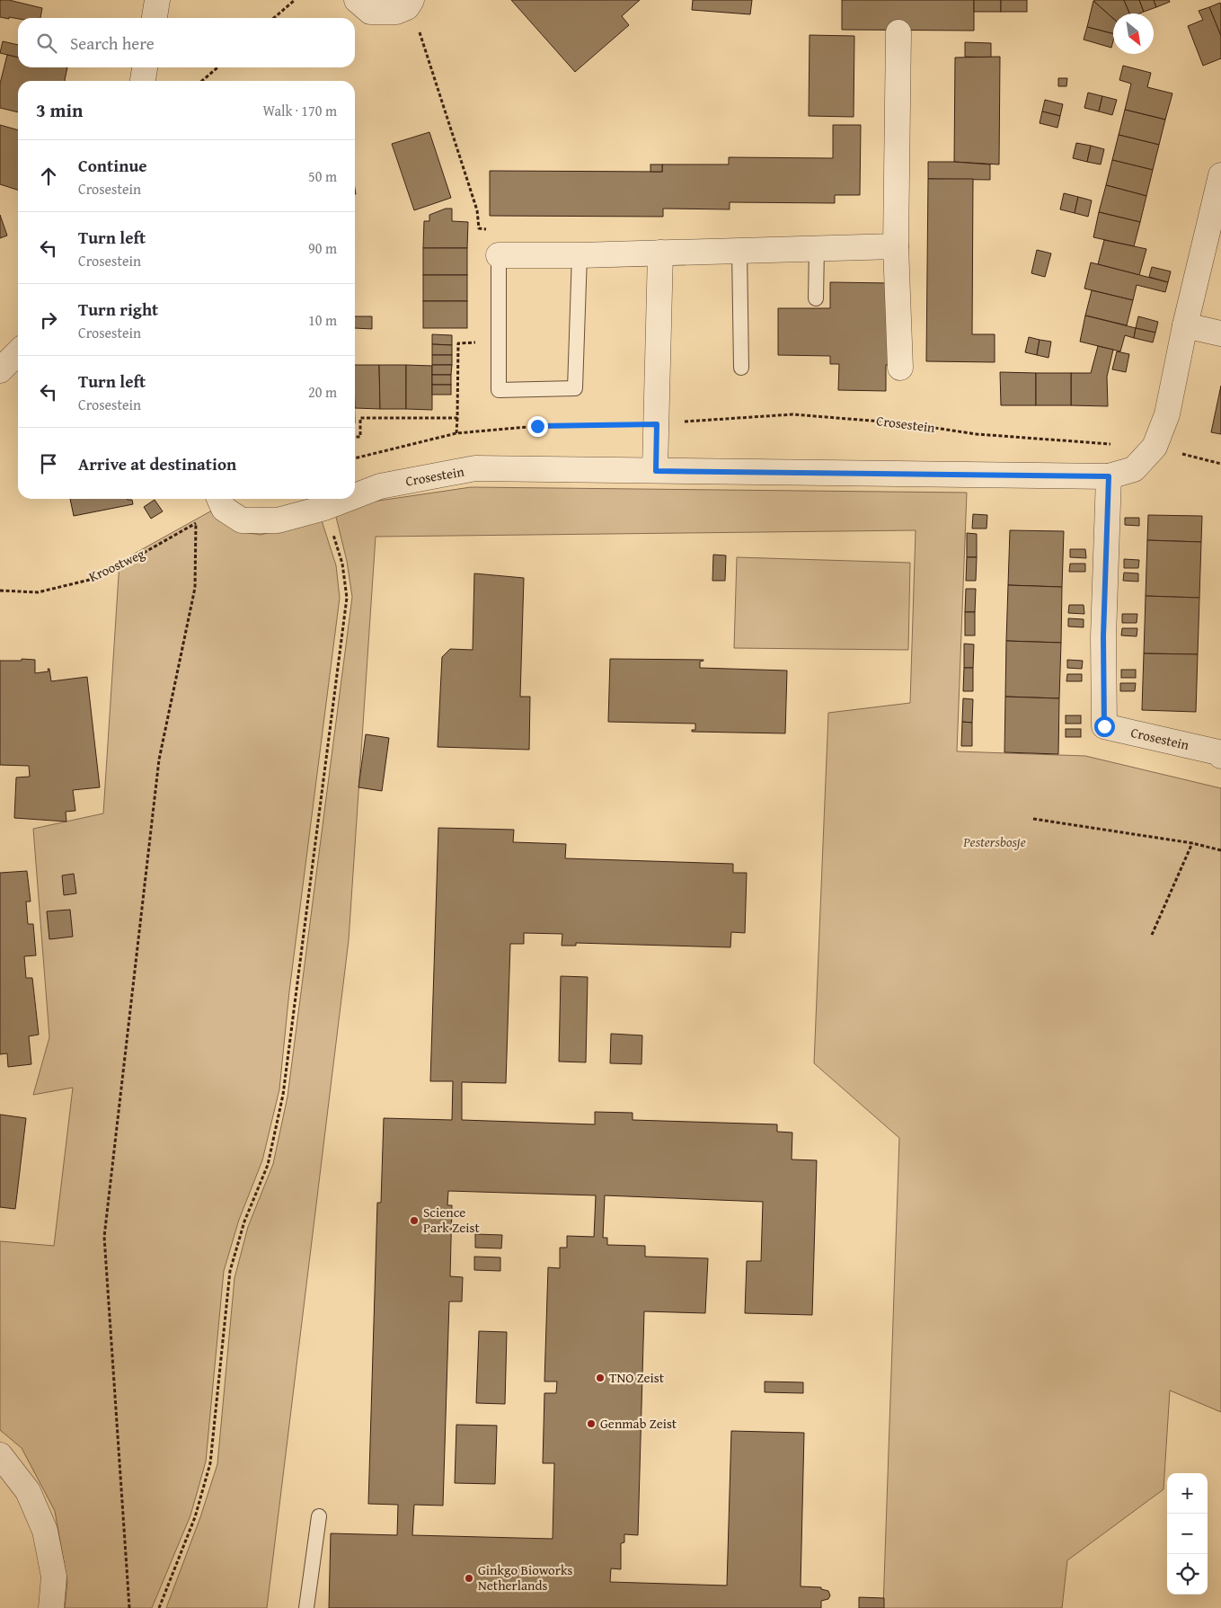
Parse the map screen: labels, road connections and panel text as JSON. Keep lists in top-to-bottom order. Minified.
{"streets":{"street":["Crosestein"],"path":["Kroostweg"]},"crossings":[["Crosestein","Kroostweg"]],"parks":["Pestersbosje"],"places":["Science Park Zeist","TNO Zeist","Genmab Zeist","Ginkgo Bioworks Netherlands"],"north":"bottom right","page":{"search":"Search here","heading":["3 min","Walk · 170 m"],"list":[["Continue","Crosestein","50 m"],["Turn left","Crosestein","90 m"],["Turn right","Crosestein","10 m"],["Turn left","Crosestein","20 m"],"Arrive at destination"],"map_buttons":["+","−"]}}
